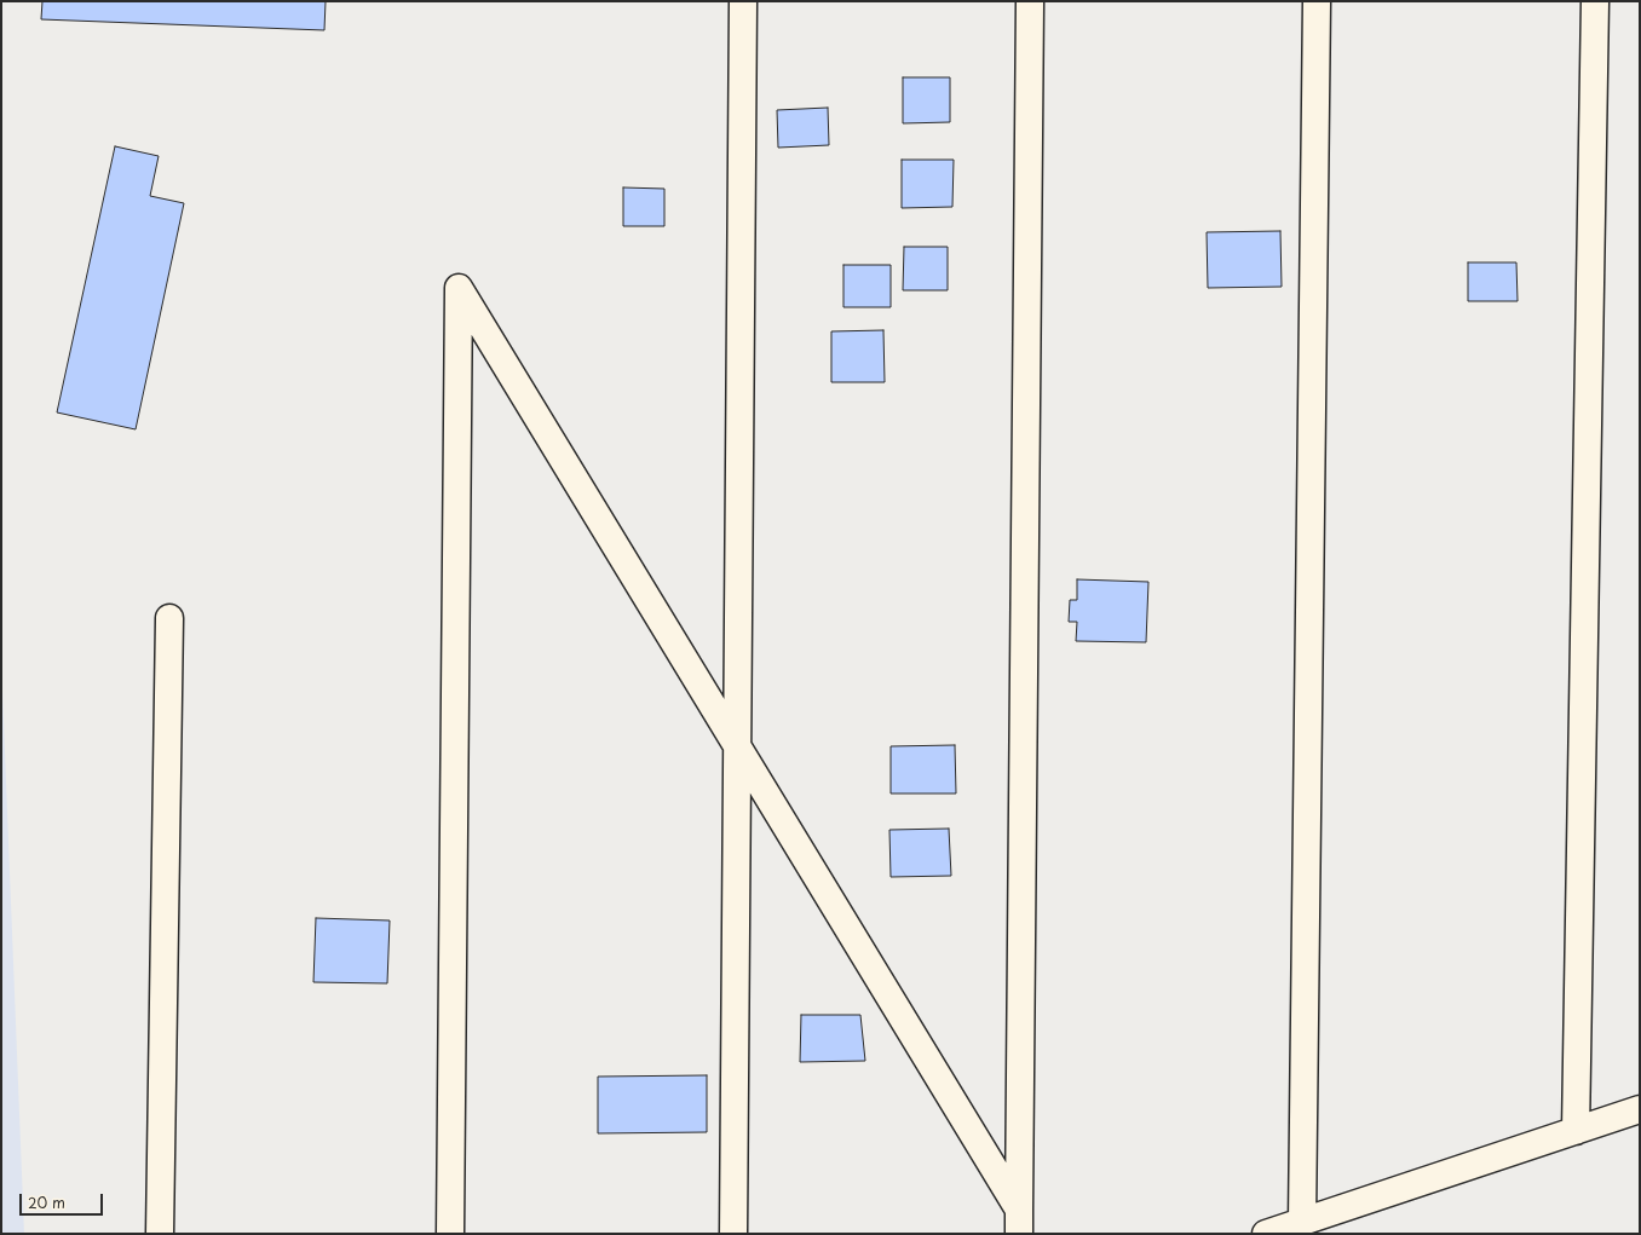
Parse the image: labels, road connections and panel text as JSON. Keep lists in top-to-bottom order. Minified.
{"scale_bar":"20 m"}
